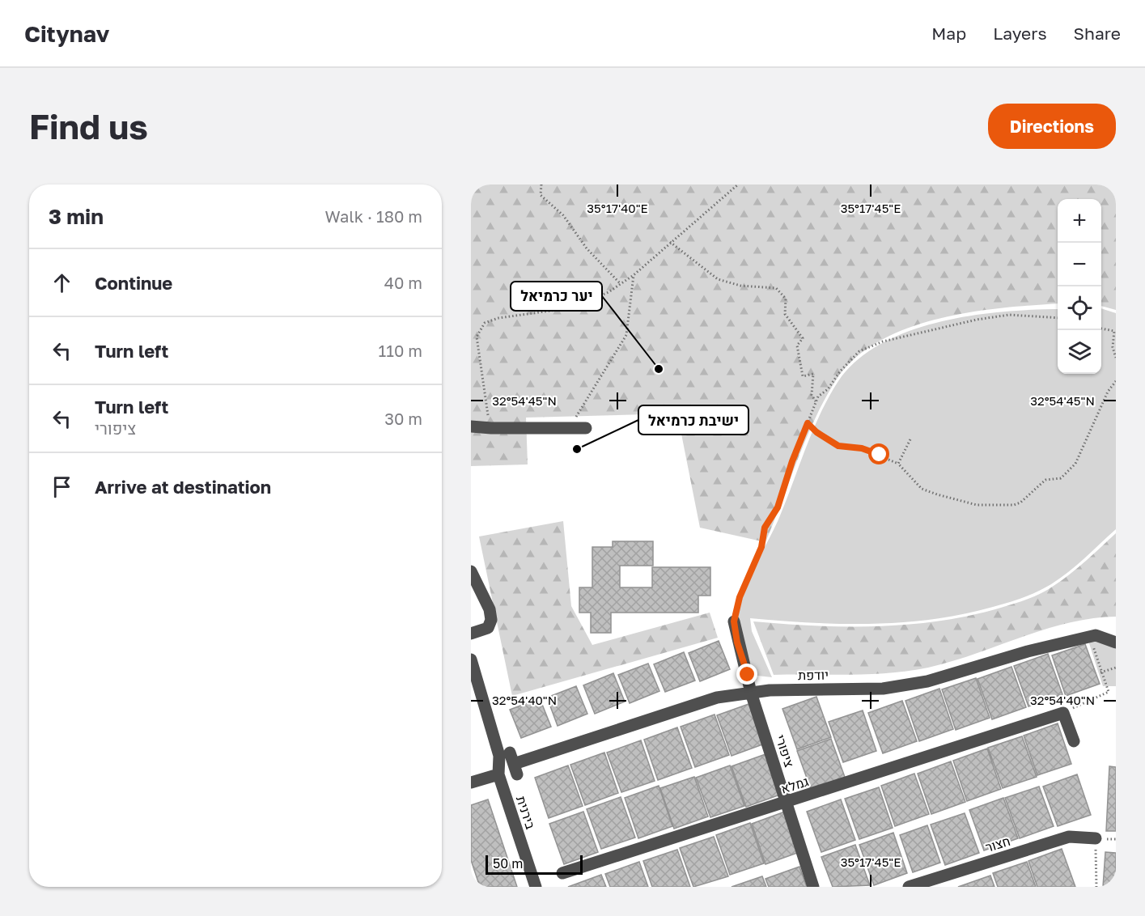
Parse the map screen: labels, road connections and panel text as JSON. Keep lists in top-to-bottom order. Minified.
{"streets":{"street":["יודפת","ציפורי","גמלא","בירנית","חצור"]},"crossings":[["יודפת","ציפורי"],["ציפורי","גמלא"]],"places":["יער כרמיאל","ישיבת כרמיאל"],"scale_bar":"50 m","page":{"header":"Citynav","nav":["Map","Layers","Share"],"buttons":"Directions","title":"Find us","heading":["3 min","Walk · 180 m"],"map_buttons":["+","−"],"list":[["Continue","40 m"],["Turn left","110 m"],["Turn left","ציפורי","30 m"],"Arrive at destination"],"scale":"50 m"},"coordinates":["35°17'40\"E","35°17'45\"E","32°54'45\"N","32°54'40\"N"]}
